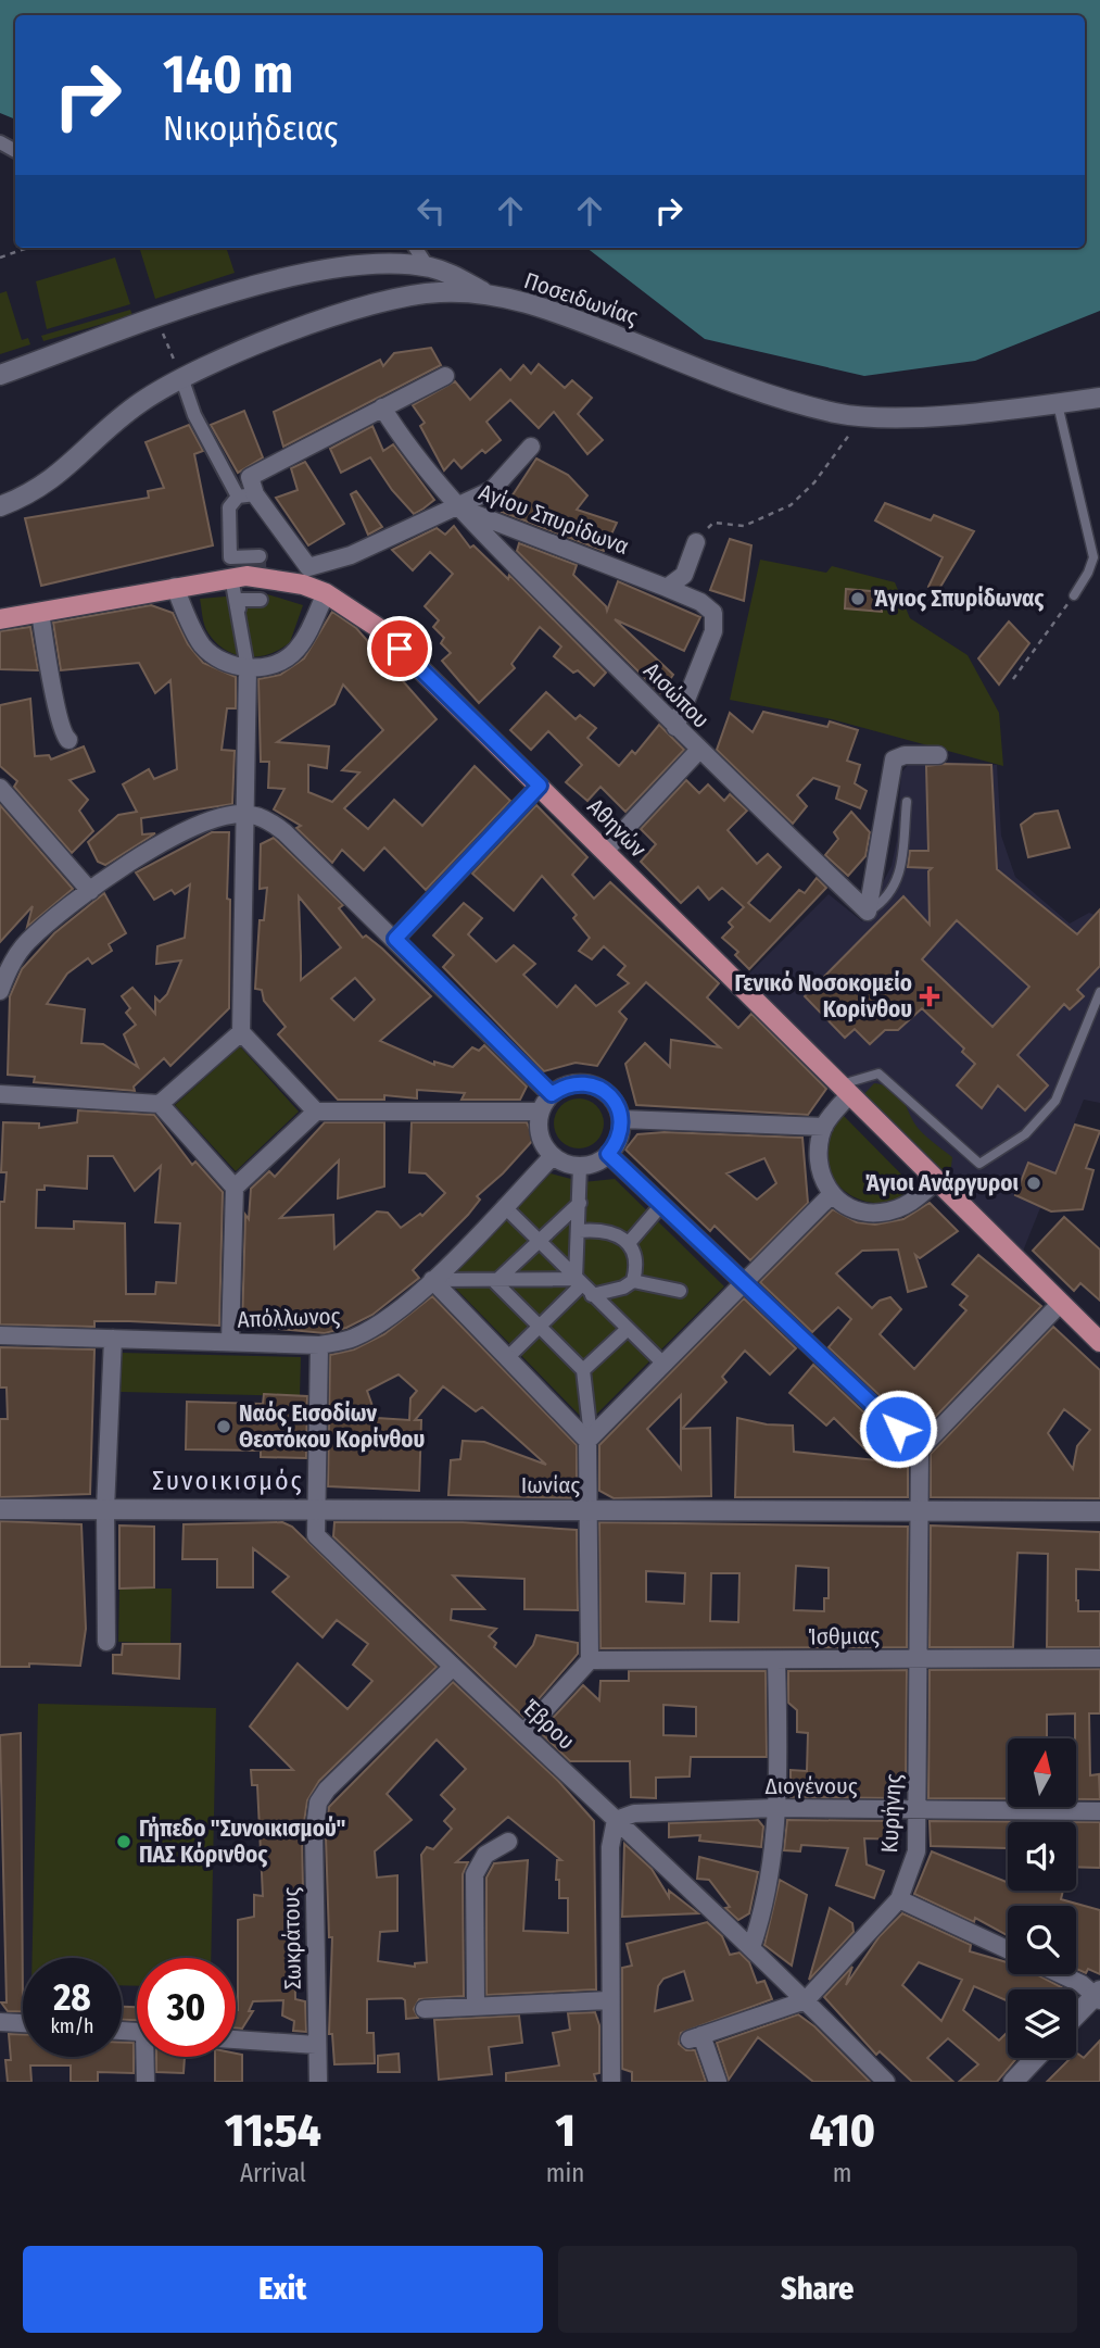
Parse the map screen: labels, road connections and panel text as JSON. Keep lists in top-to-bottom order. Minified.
{"streets":{"main road":["Αθηνών"],"street":["Ποσειδωνίας","Αγίου Σπυρίδωνα","Αισώπου","Απόλλωνος","Ιωνίας","Ίσθμιας","Έβρου","Διογένους","Κυρήνης","Σωκράτους"]},"crossings":[["Αγίου Σπυρίδωνα","Αισώπου"],["Αγίου Σπυρίδωνα","Αθηνών"],["Απόλλωνος","Έβρου"],["Ιωνίας","Έβρου"],["Ιωνίας","Κυρήνης"],["Ίσθμιας","Κυρήνης"],["Έβρου","Διογένους"],["Έβρου","Κυρήνης"],["Έβρου","Σωκράτους"],["Διογένους","Κυρήνης"]],"districts":["Συνοικισμός"],"places":{"other":["Άγιος Σπυρίδωνας","Άγιοι Ανάργυροι","Ναός Εισοδίων Θεοτόκου Κορίνθου","Γήπεδο \"Συνοικισμού\" ΠΑΣ Κόρινθος"],"health":["Γενικό Νοσοκομείο Κορίνθου"]},"north":"top","page":{"turn":["140 m","Νικομήδειας"],"speed":"28 km/h","limit":"30","eta":["11:54","Arrival","1","min","410","m"],"buttons":["Exit","Share"]}}
